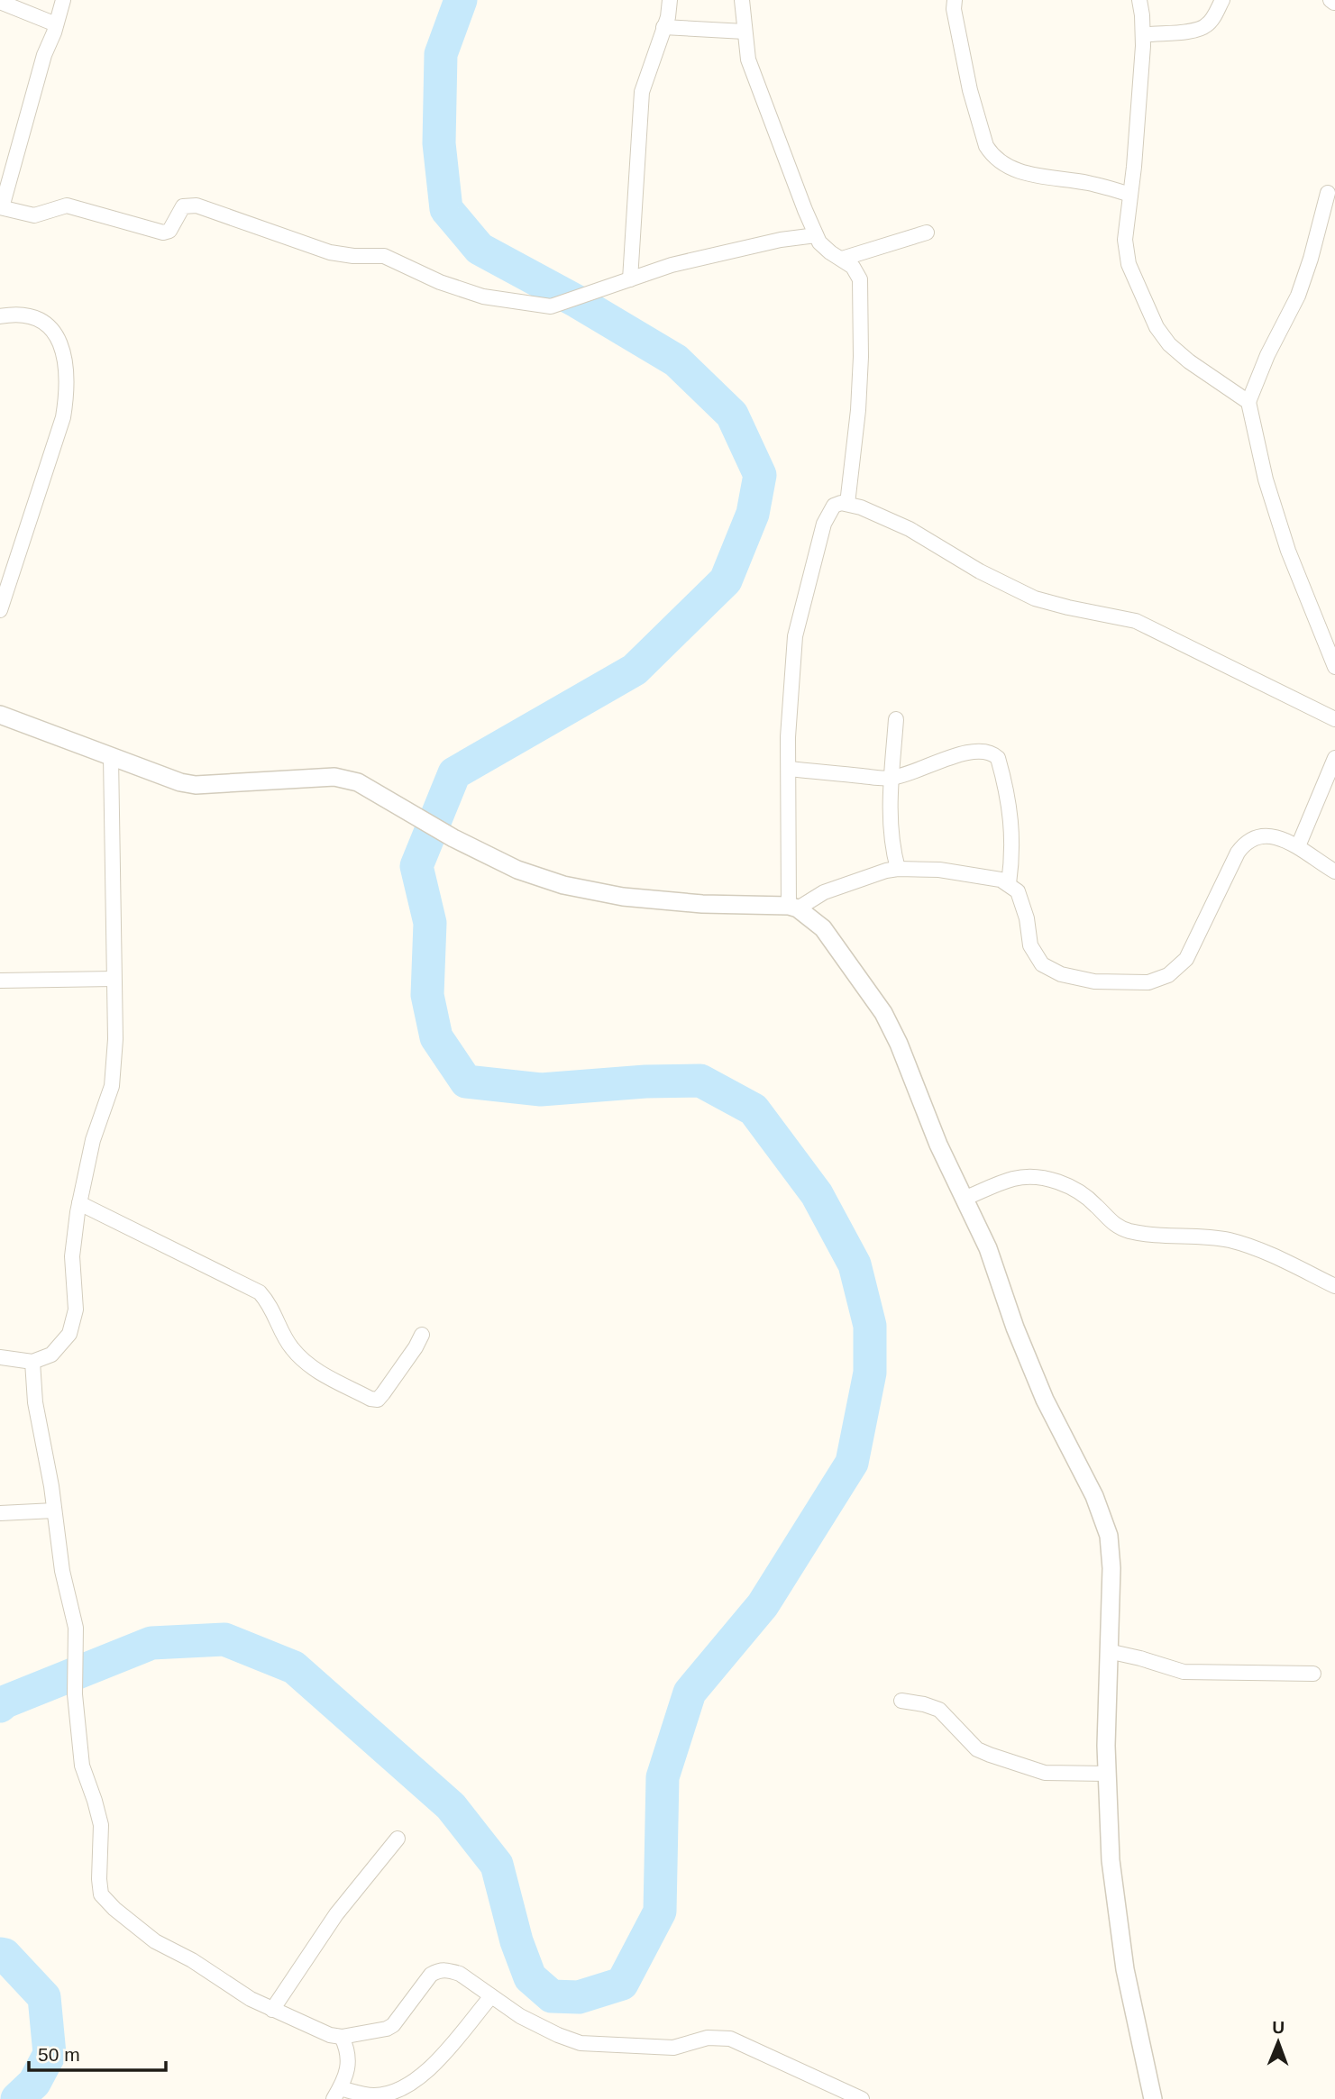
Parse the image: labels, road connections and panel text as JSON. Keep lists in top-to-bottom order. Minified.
{"scale_bar":"50 m","north":"top"}
